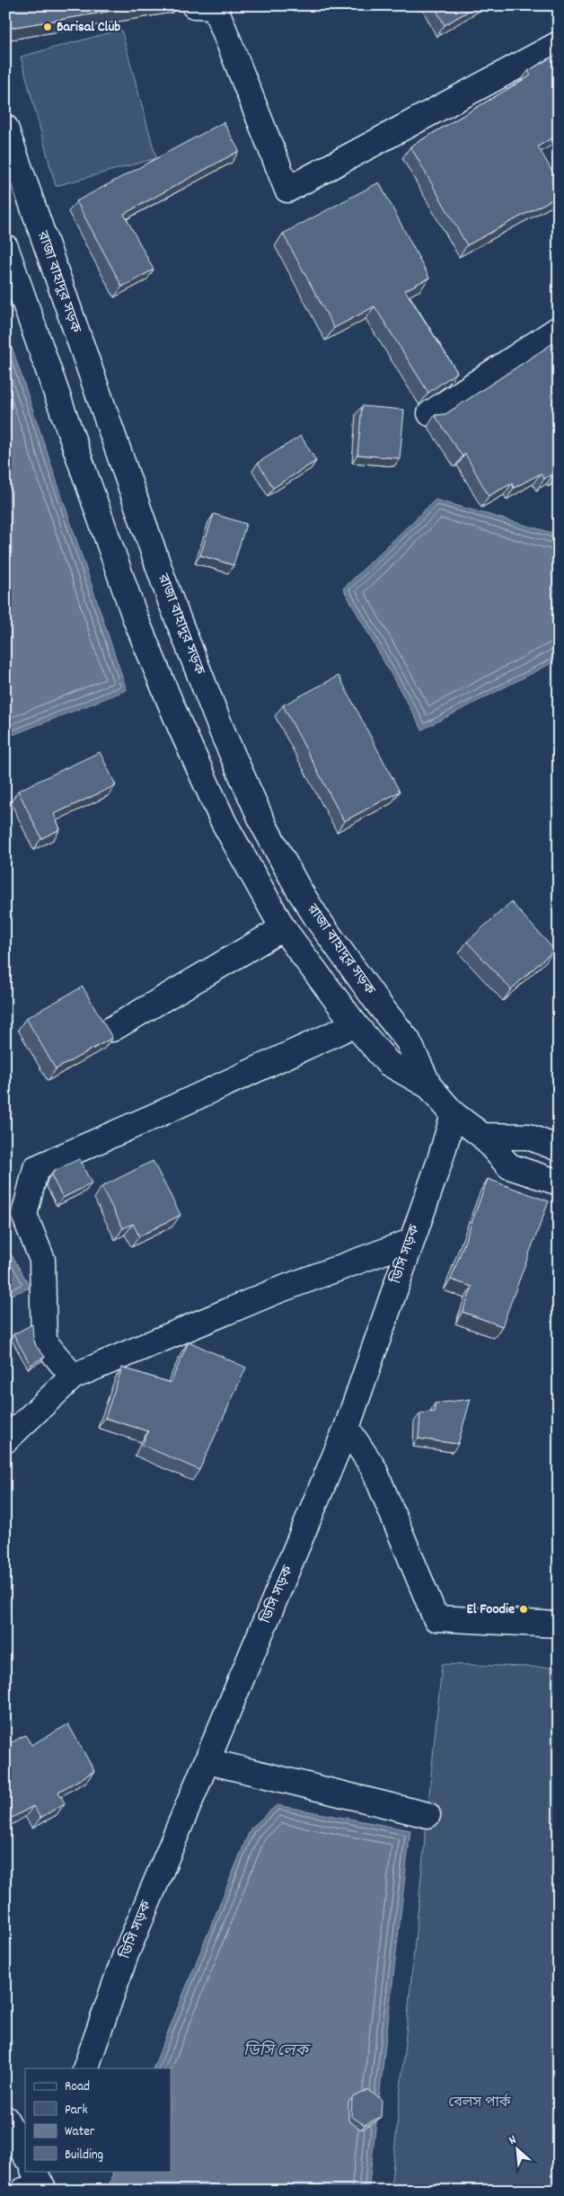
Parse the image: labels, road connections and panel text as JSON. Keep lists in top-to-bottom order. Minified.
{"streets":{"street":["রাজা বাহাদুর সড়ক","ডিসি সড়ক"]},"crossings":[["রাজা বাহাদুর সড়ক","ডিসি সড়ক"]],"water":["ডিসি লেক"],"parks":["বেলস পার্ক"],"places":["Barisal Club","El Foodie"],"legend":["Road","Park","Water","Building"],"north":"top left"}
